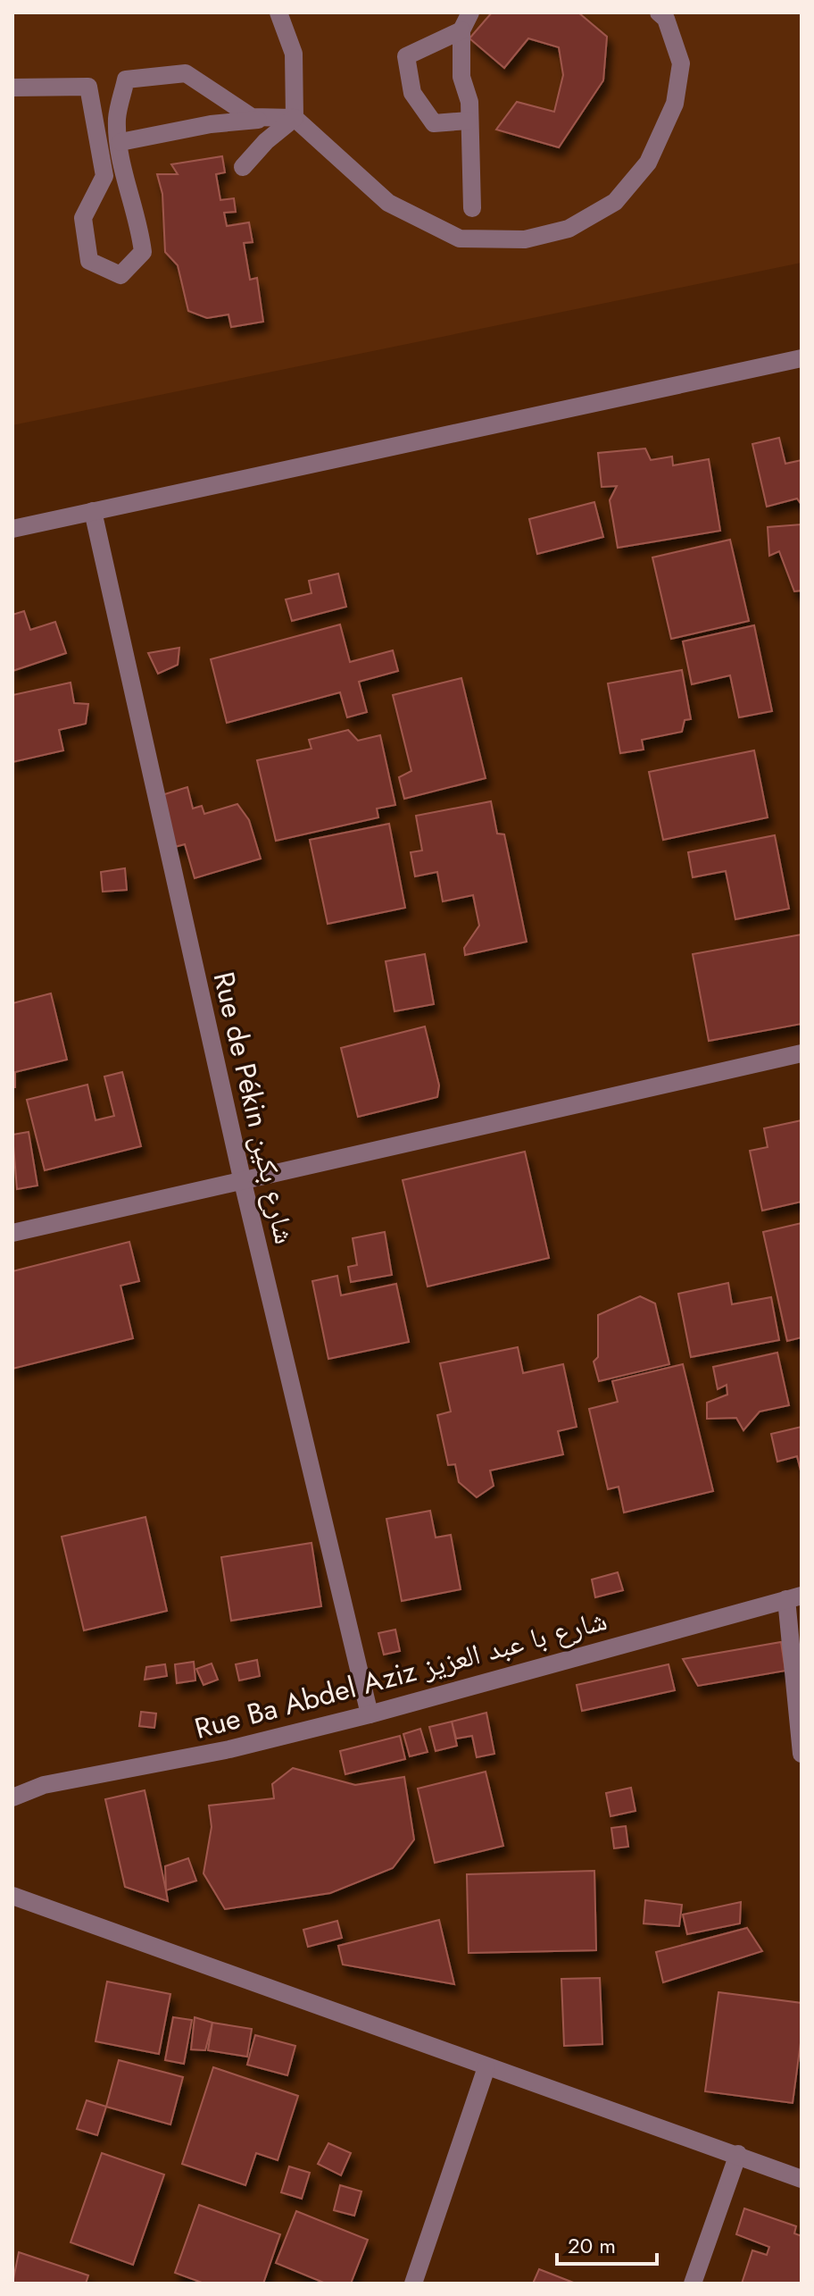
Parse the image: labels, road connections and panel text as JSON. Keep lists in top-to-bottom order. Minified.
{"streets":{"street":["Rue de Pékin شارع بكين","Rue Ba Abdel Aziz شارع با عبد العزيز"]},"crossings":[["Rue de Pékin شارع بكين","Rue Ba Abdel Aziz شارع با عبد العزيز"]],"scale_bar":"20 m"}
